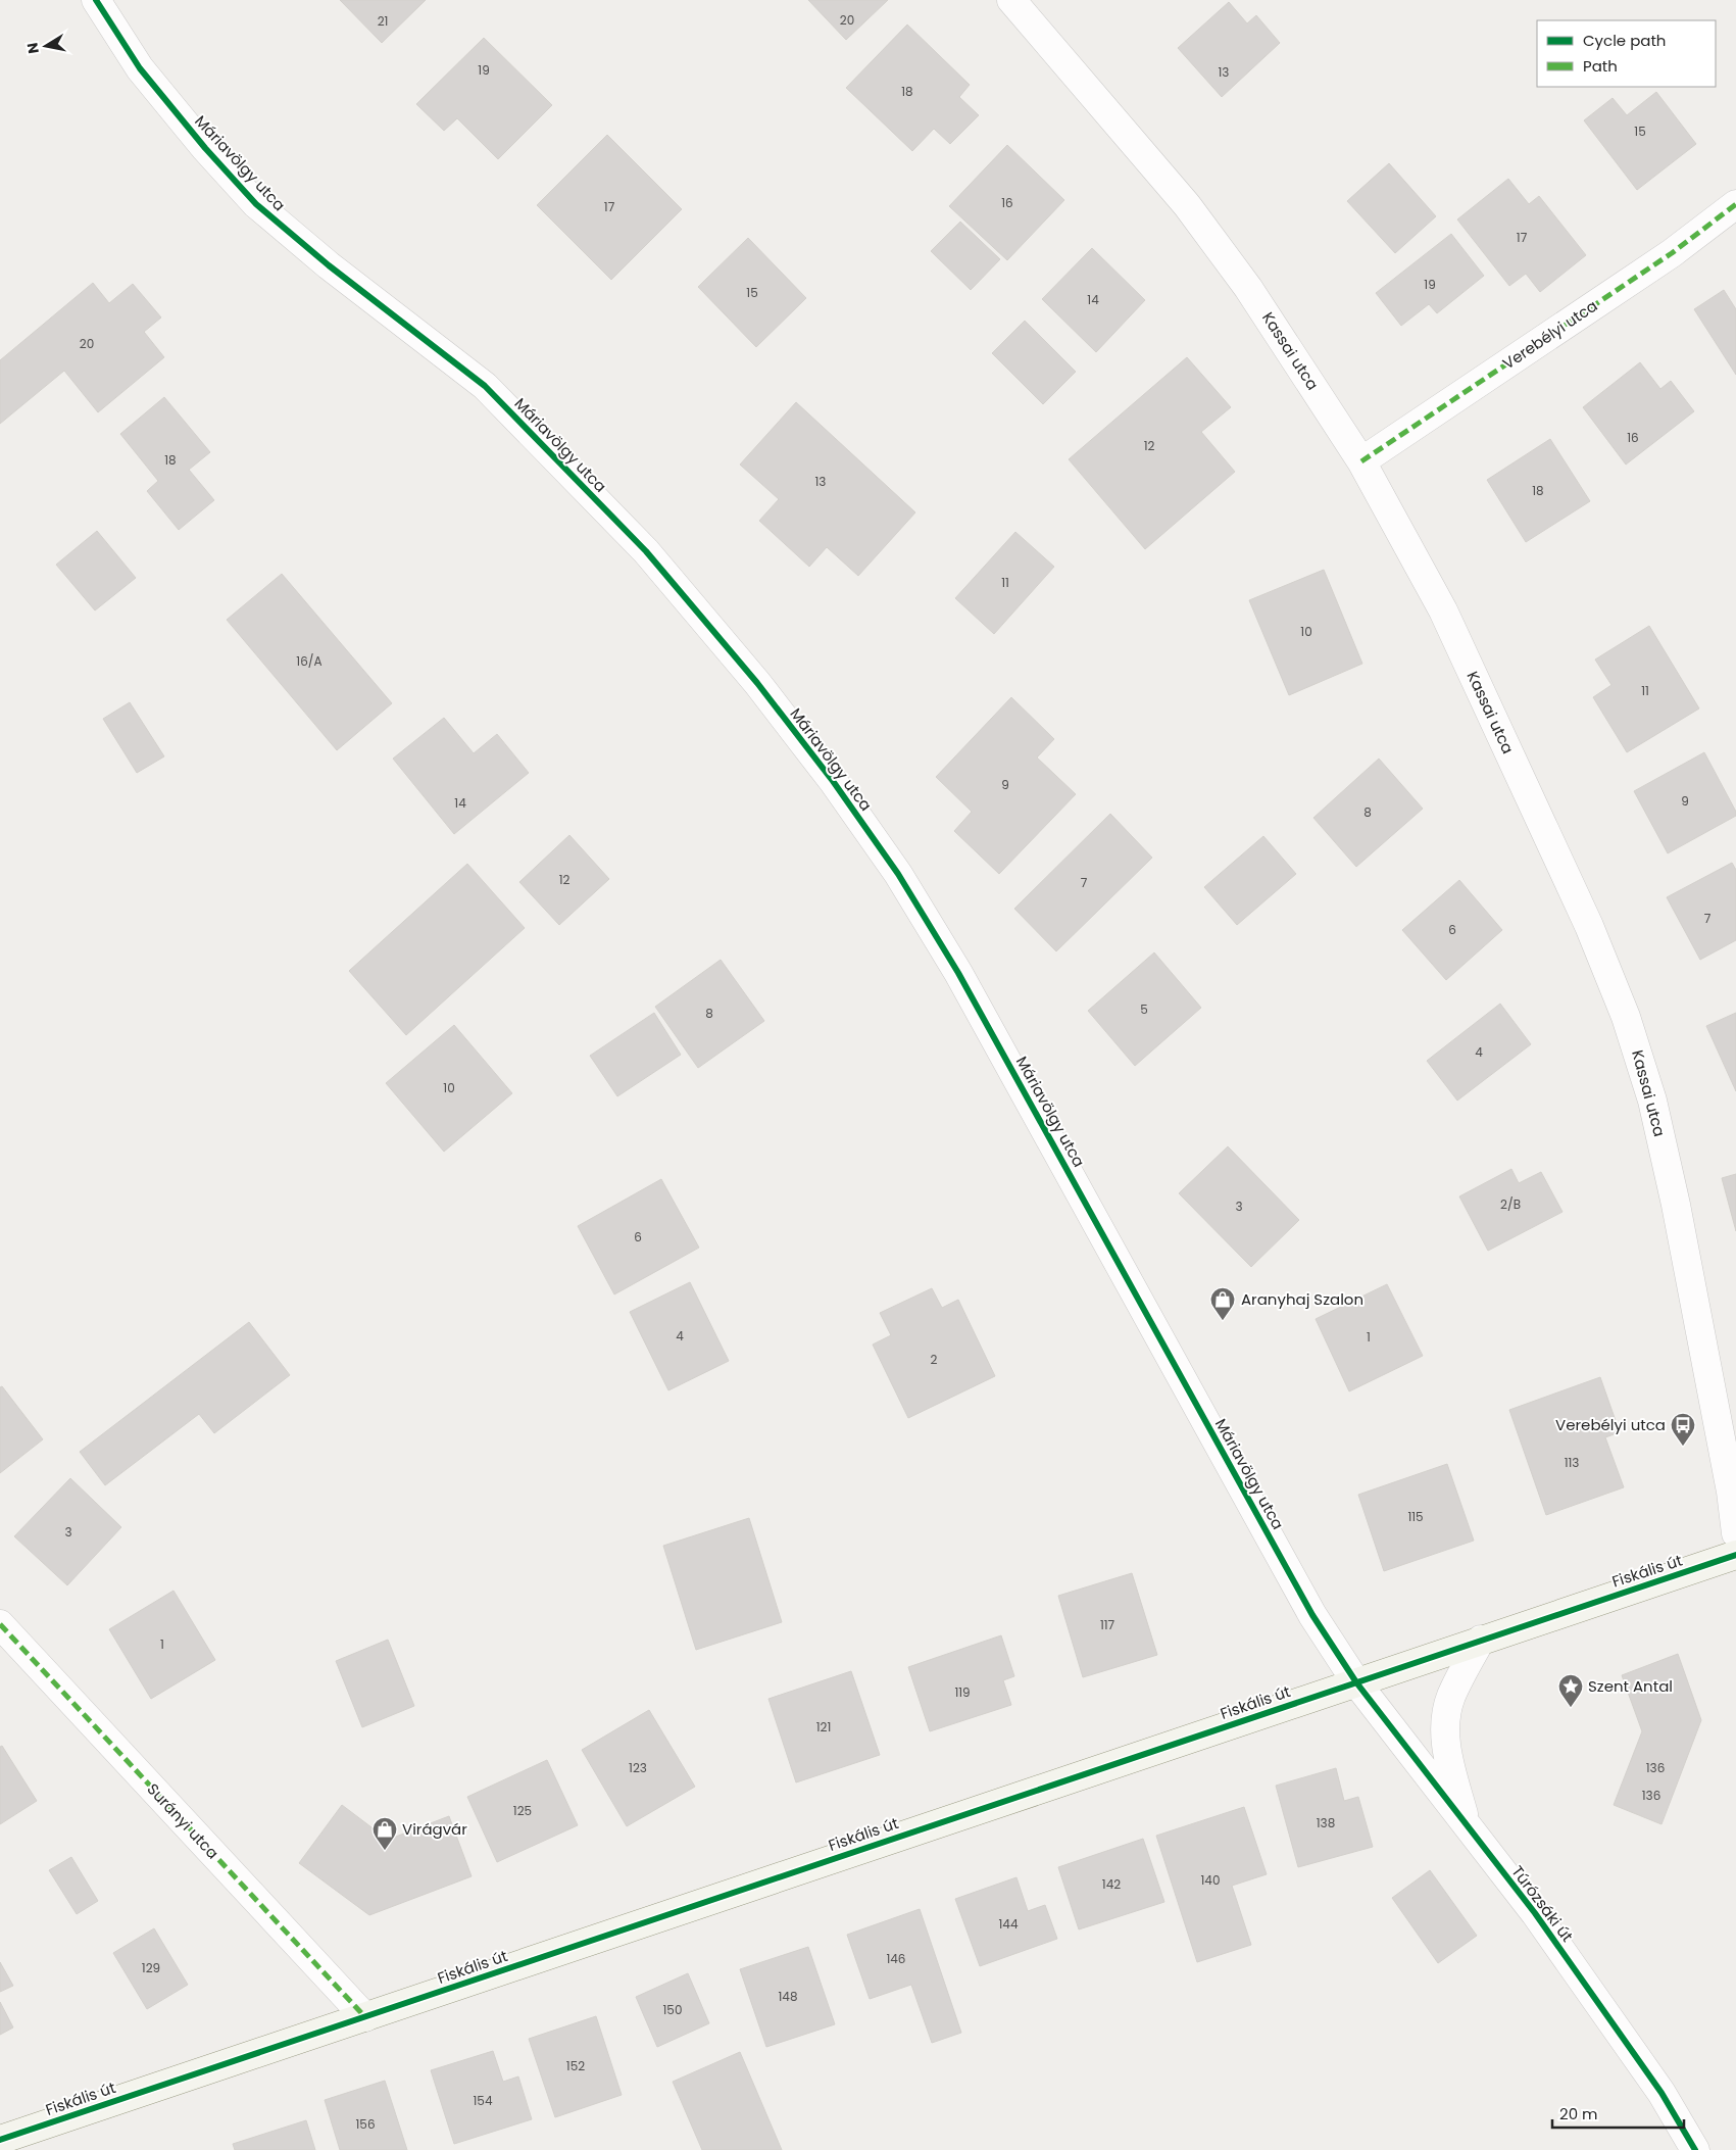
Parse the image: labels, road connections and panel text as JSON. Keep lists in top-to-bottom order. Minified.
{"streets":{"street":["Máriavölgy utca","Verebélyi utca","Kassai utca","Fiskális út","Surányi utca","Túrózsáki út"]},"crossings":[["Máriavölgy utca","Fiskális út"],["Máriavölgy utca","Túrózsáki út"],["Verebélyi utca","Kassai utca"],["Fiskális út","Surányi utca"],["Fiskális út","Túrózsáki út"]],"places":{"shop":["Aranyhaj Szalon","Virágvár"],"bus stop":["Verebélyi utca"],"place":["Szent Antal"]},"house_numbers":["20","21","19","13","18","15","16","17","17","19","15","14","20","16","12","18","13","18","11","10","16/A","11","9","9","14","8","12","7","7","6","5","8","4","10","2/B","3","6","4","1","2","113","115","3","117","1","119","121","123","136","136","125","138","140","142","144","146","129","148","150","152","154","156"],"legend":["Cycle path","Path"],"scale_bar":"20 m","north":"left"}
